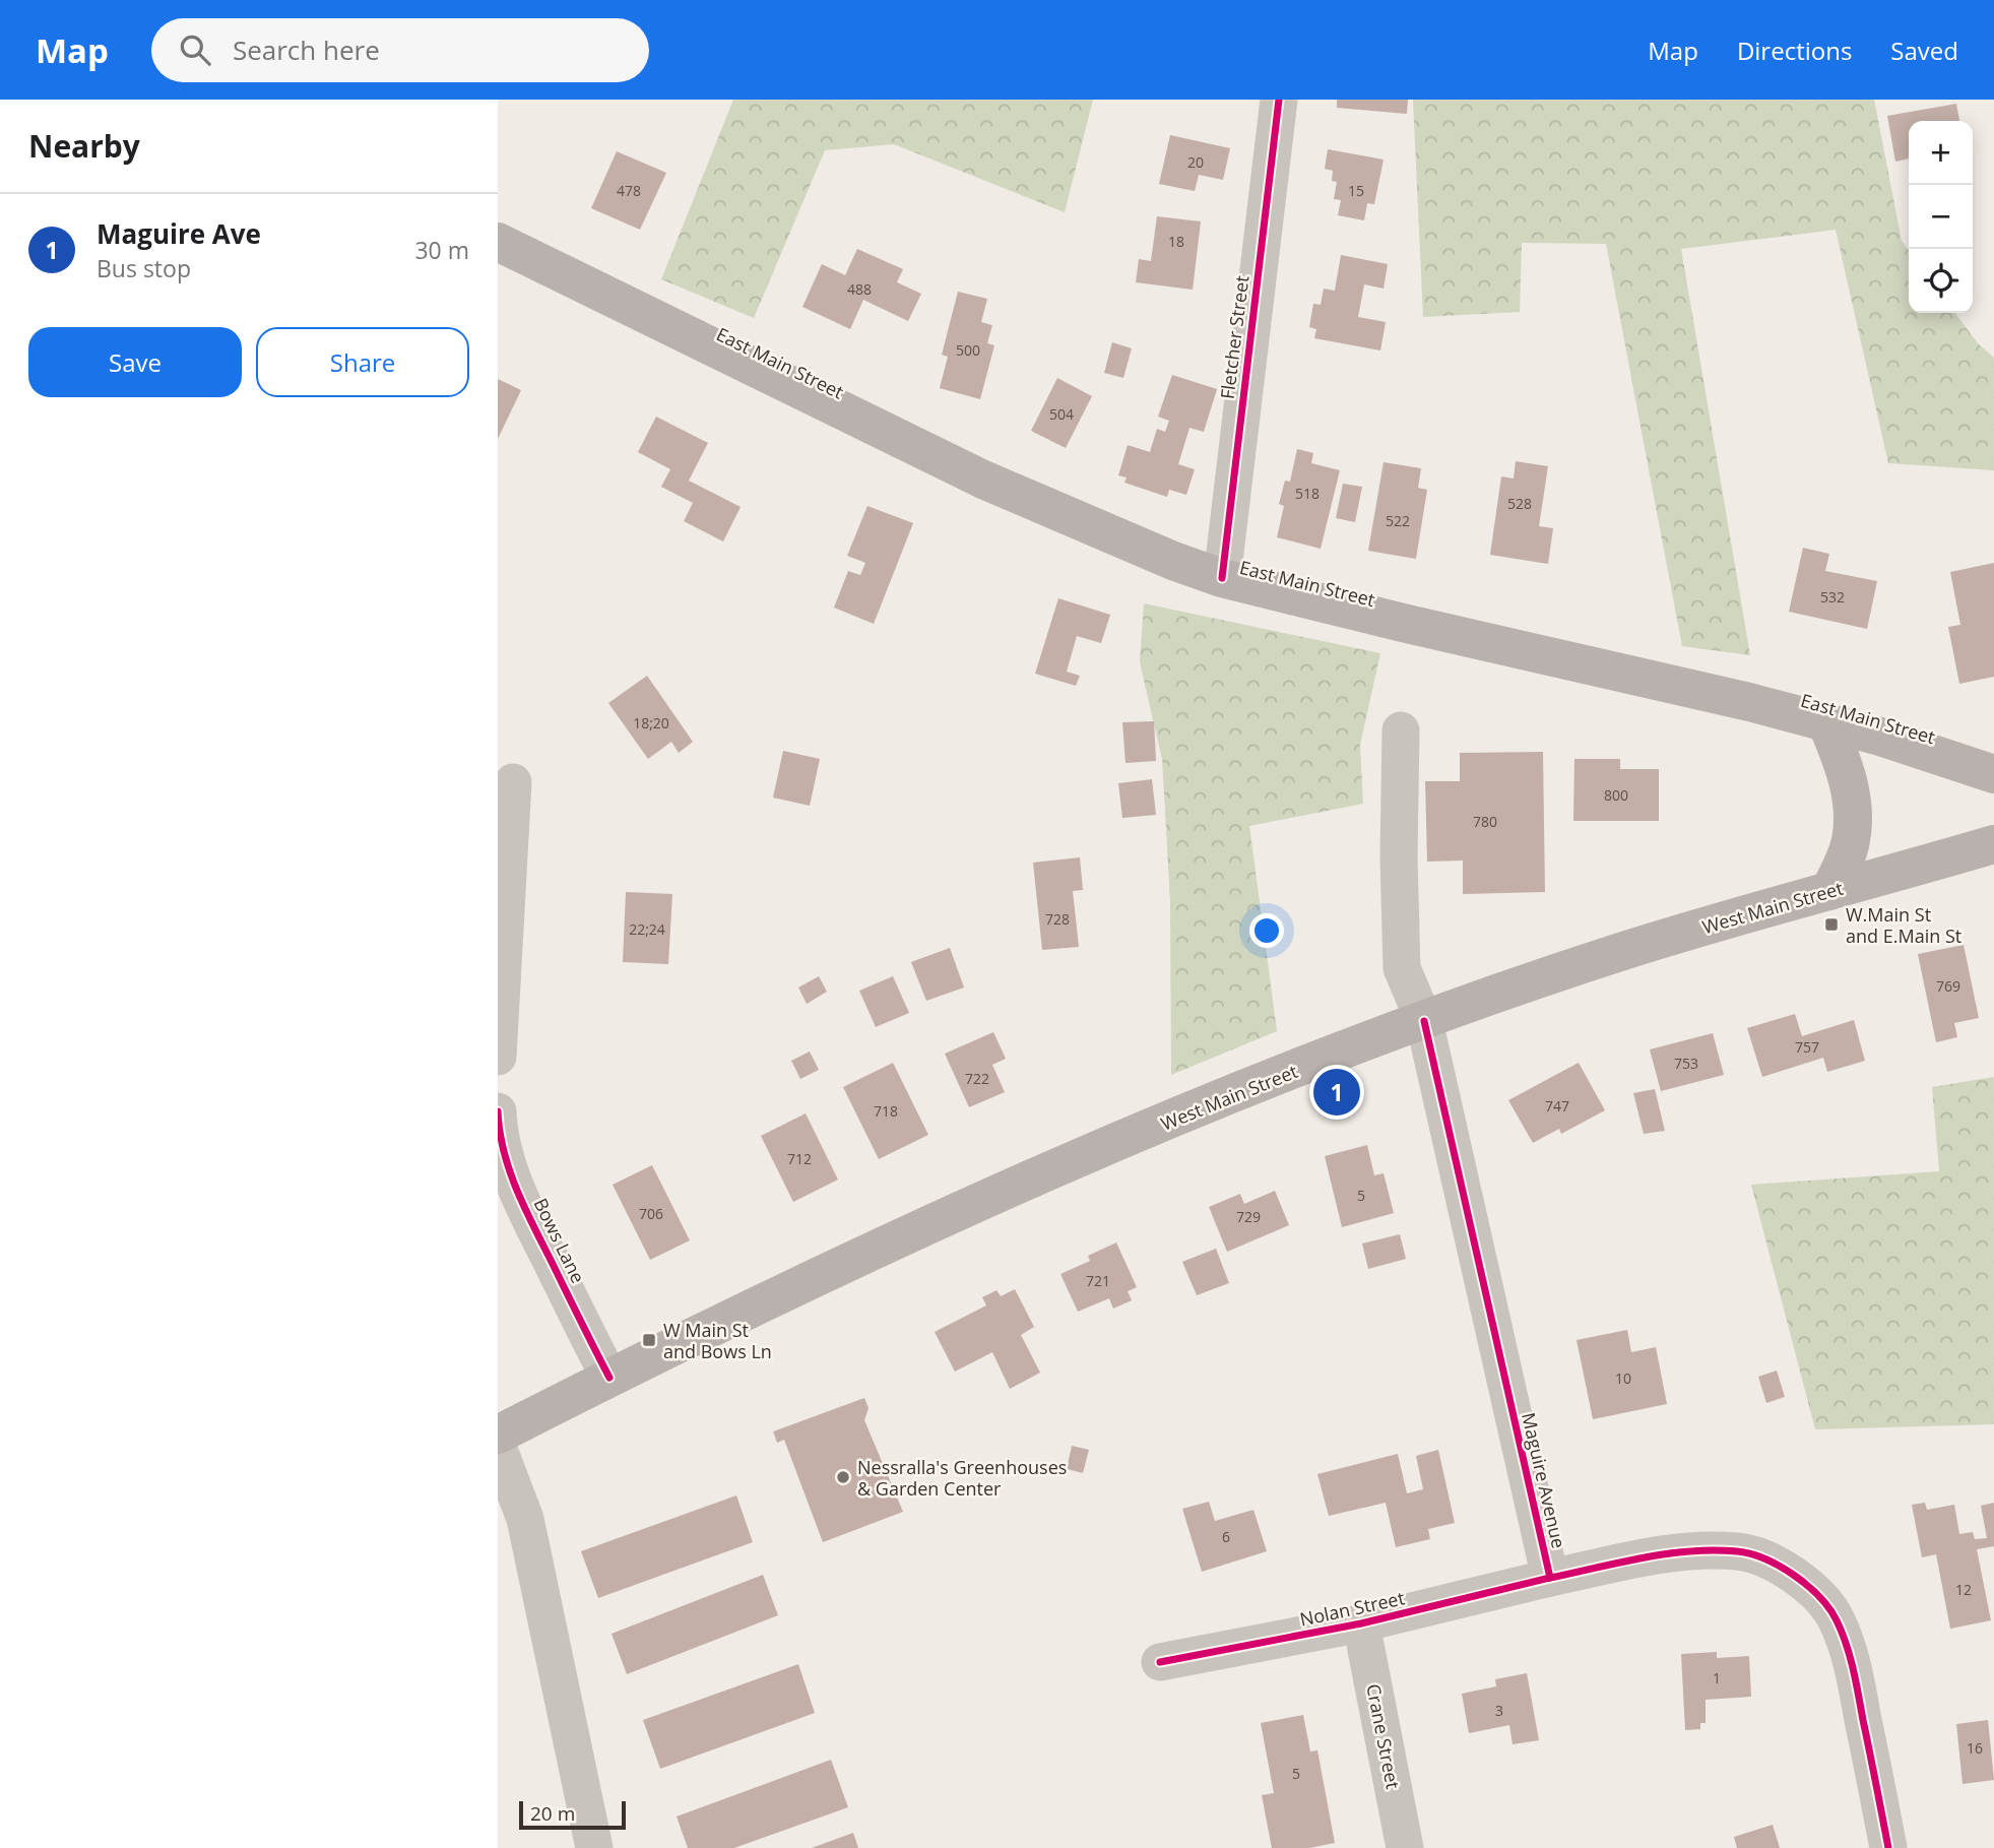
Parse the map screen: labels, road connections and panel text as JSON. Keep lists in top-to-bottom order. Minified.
{"streets":{"main road":["East Main Street","West Main Street"],"street":["Fletcher Street","Bows Lane","Maguire Avenue","Nolan Street","Crane Street"]},"crossings":[["Fletcher Street","East Main Street"],["West Main Street","Bows Lane"],["West Main Street","Maguire Avenue"],["Maguire Avenue","Nolan Street"],["Nolan Street","Crane Street"]],"places":{"transit":["W.Main St and E.Main St","W Main St and Bows Ln"],"other":["Nessralla's Greenhouses & Garden Center"]},"house_numbers":["20","478","15","18","488","500","504","518","528","522","532","18;20","800","780","728","22;24","769","757","753","722","747","718","712","5","706","729","721","10","6","12","1","3","16","5"],"scale_bar":"20 m","page":{"header":"Map","search":"Search here","nav":["Map","Directions","Saved"],"heading":"Nearby","map_buttons":["+","−"],"list":[{"mark":"1","name":"Maguire Ave","note":"Bus stop","value":"30 m"}],"buttons":["Save","Share"],"pins":"1","scale":"20 m"}}
